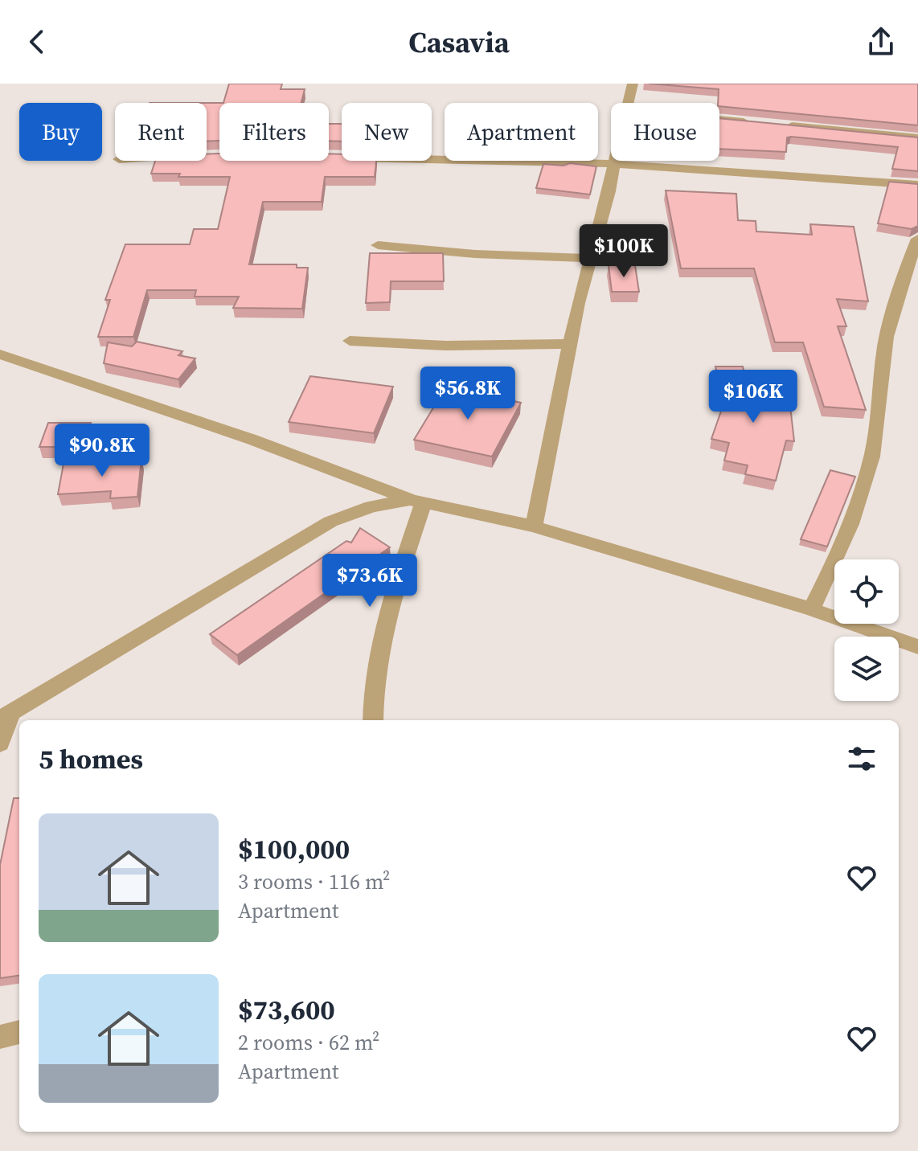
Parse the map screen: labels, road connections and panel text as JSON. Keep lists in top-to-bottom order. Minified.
{"page":{"header":"Casavia","chip":["Buy","Rent","Filters","New","Apartment","House"],"price":["$100K","$56.8K","$106K","$90.8K","$73.6K"],"heading":"5 homes","list":[{"name":"$100,000","note":"3 rooms · 116 m² · Apartment"},{"name":"$73,600","note":"2 rooms · 62 m² · Apartment"}]}}
